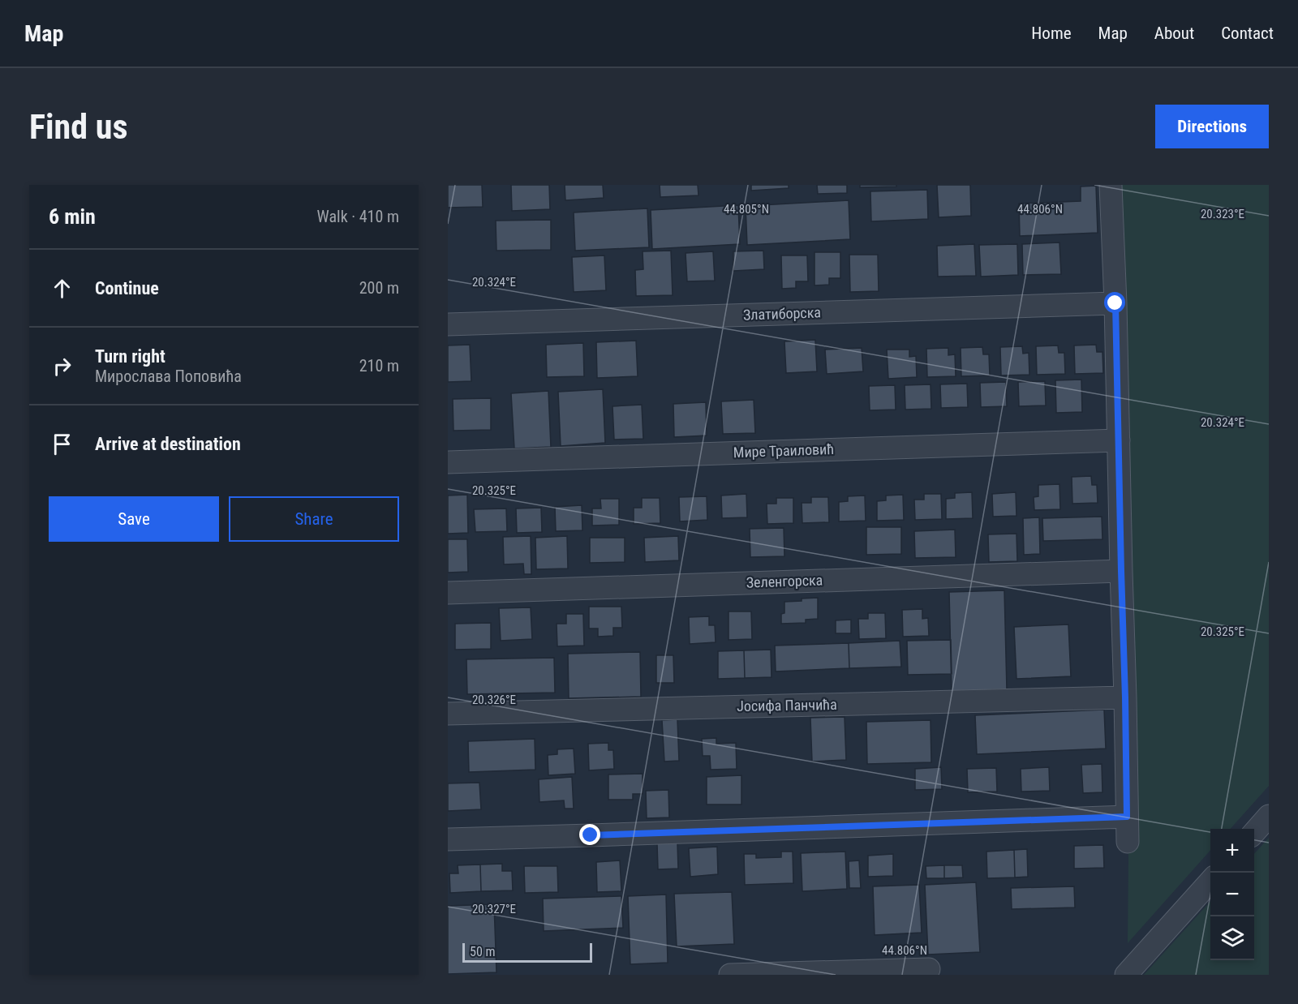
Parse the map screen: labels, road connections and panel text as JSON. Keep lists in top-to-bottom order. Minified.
{"streets":{"street":["Златиборска","Мире Траиловић","Зеленгорска","Јосифа Панчића"]},"scale_bar":"50 m","page":{"header":"Map","nav":["Home","Map","About","Contact"],"buttons":["Directions",["Save","Share"]],"title":"Find us","heading":["6 min","Walk · 410 m"],"list":[["Continue","200 m"],["Turn right","Мирослава Поповића","210 m"],"Arrive at destination"],"map_buttons":["+","−"],"scale":"50 m"},"coordinates":["44.805°N","44.806°N","20.323°E","20.324°E","20.325°E","20.326°E","20.327°E"]}
